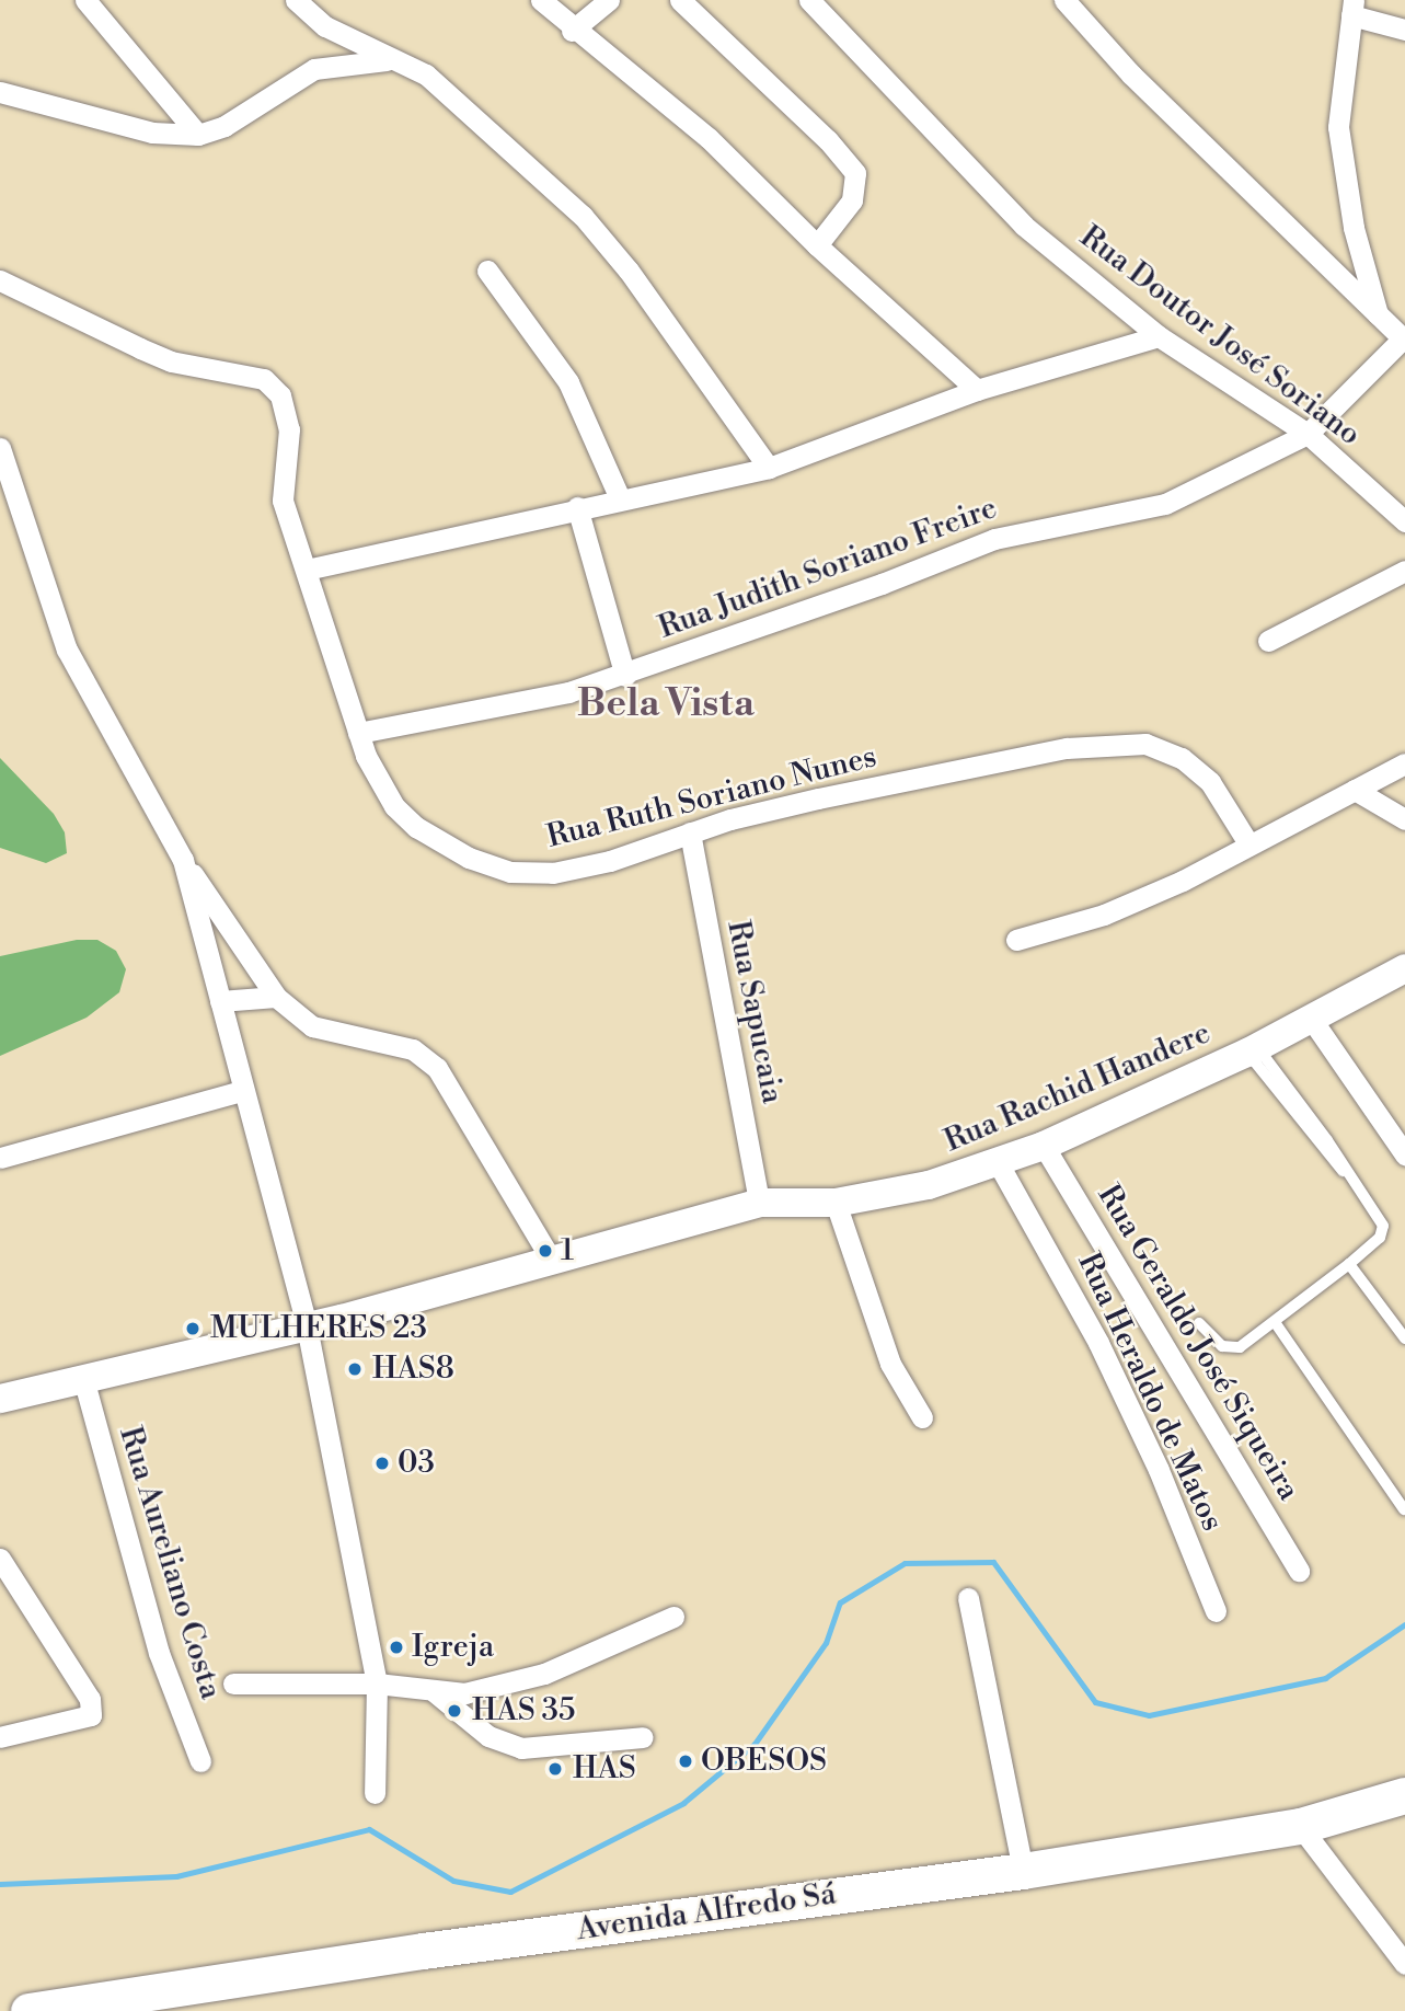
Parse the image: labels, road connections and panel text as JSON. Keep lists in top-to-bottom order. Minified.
{"streets":{"highway":["Avenida Alfredo Sá"],"street":["Rua Doutor José Soriano","Rua Judith Soriano Freire","Rua Ruth Soriano Nunes","Rua Sapucaia","Rua Rachid Handere","Rua Geraldo José Siqueira","Rua Heraldo de Matos","Rua Aureliano Costa"]},"crossings":[["Rua Doutor José Soriano","Rua Judith Soriano Freire"],["Rua Judith Soriano Freire","Rua Ruth Soriano Nunes"],["Rua Ruth Soriano Nunes","Rua Sapucaia"],["Rua Sapucaia","Rua Rachid Handere"],["Rua Rachid Handere","Rua Geraldo José Siqueira"],["Rua Rachid Handere","Rua Heraldo de Matos"],["Rua Rachid Handere","Rua Aureliano Costa"]],"districts":["Bela Vista"],"places":["1","MULHERES 23","HAS8","03","Igreja","HAS 35","OBESOS","HAS"]}
